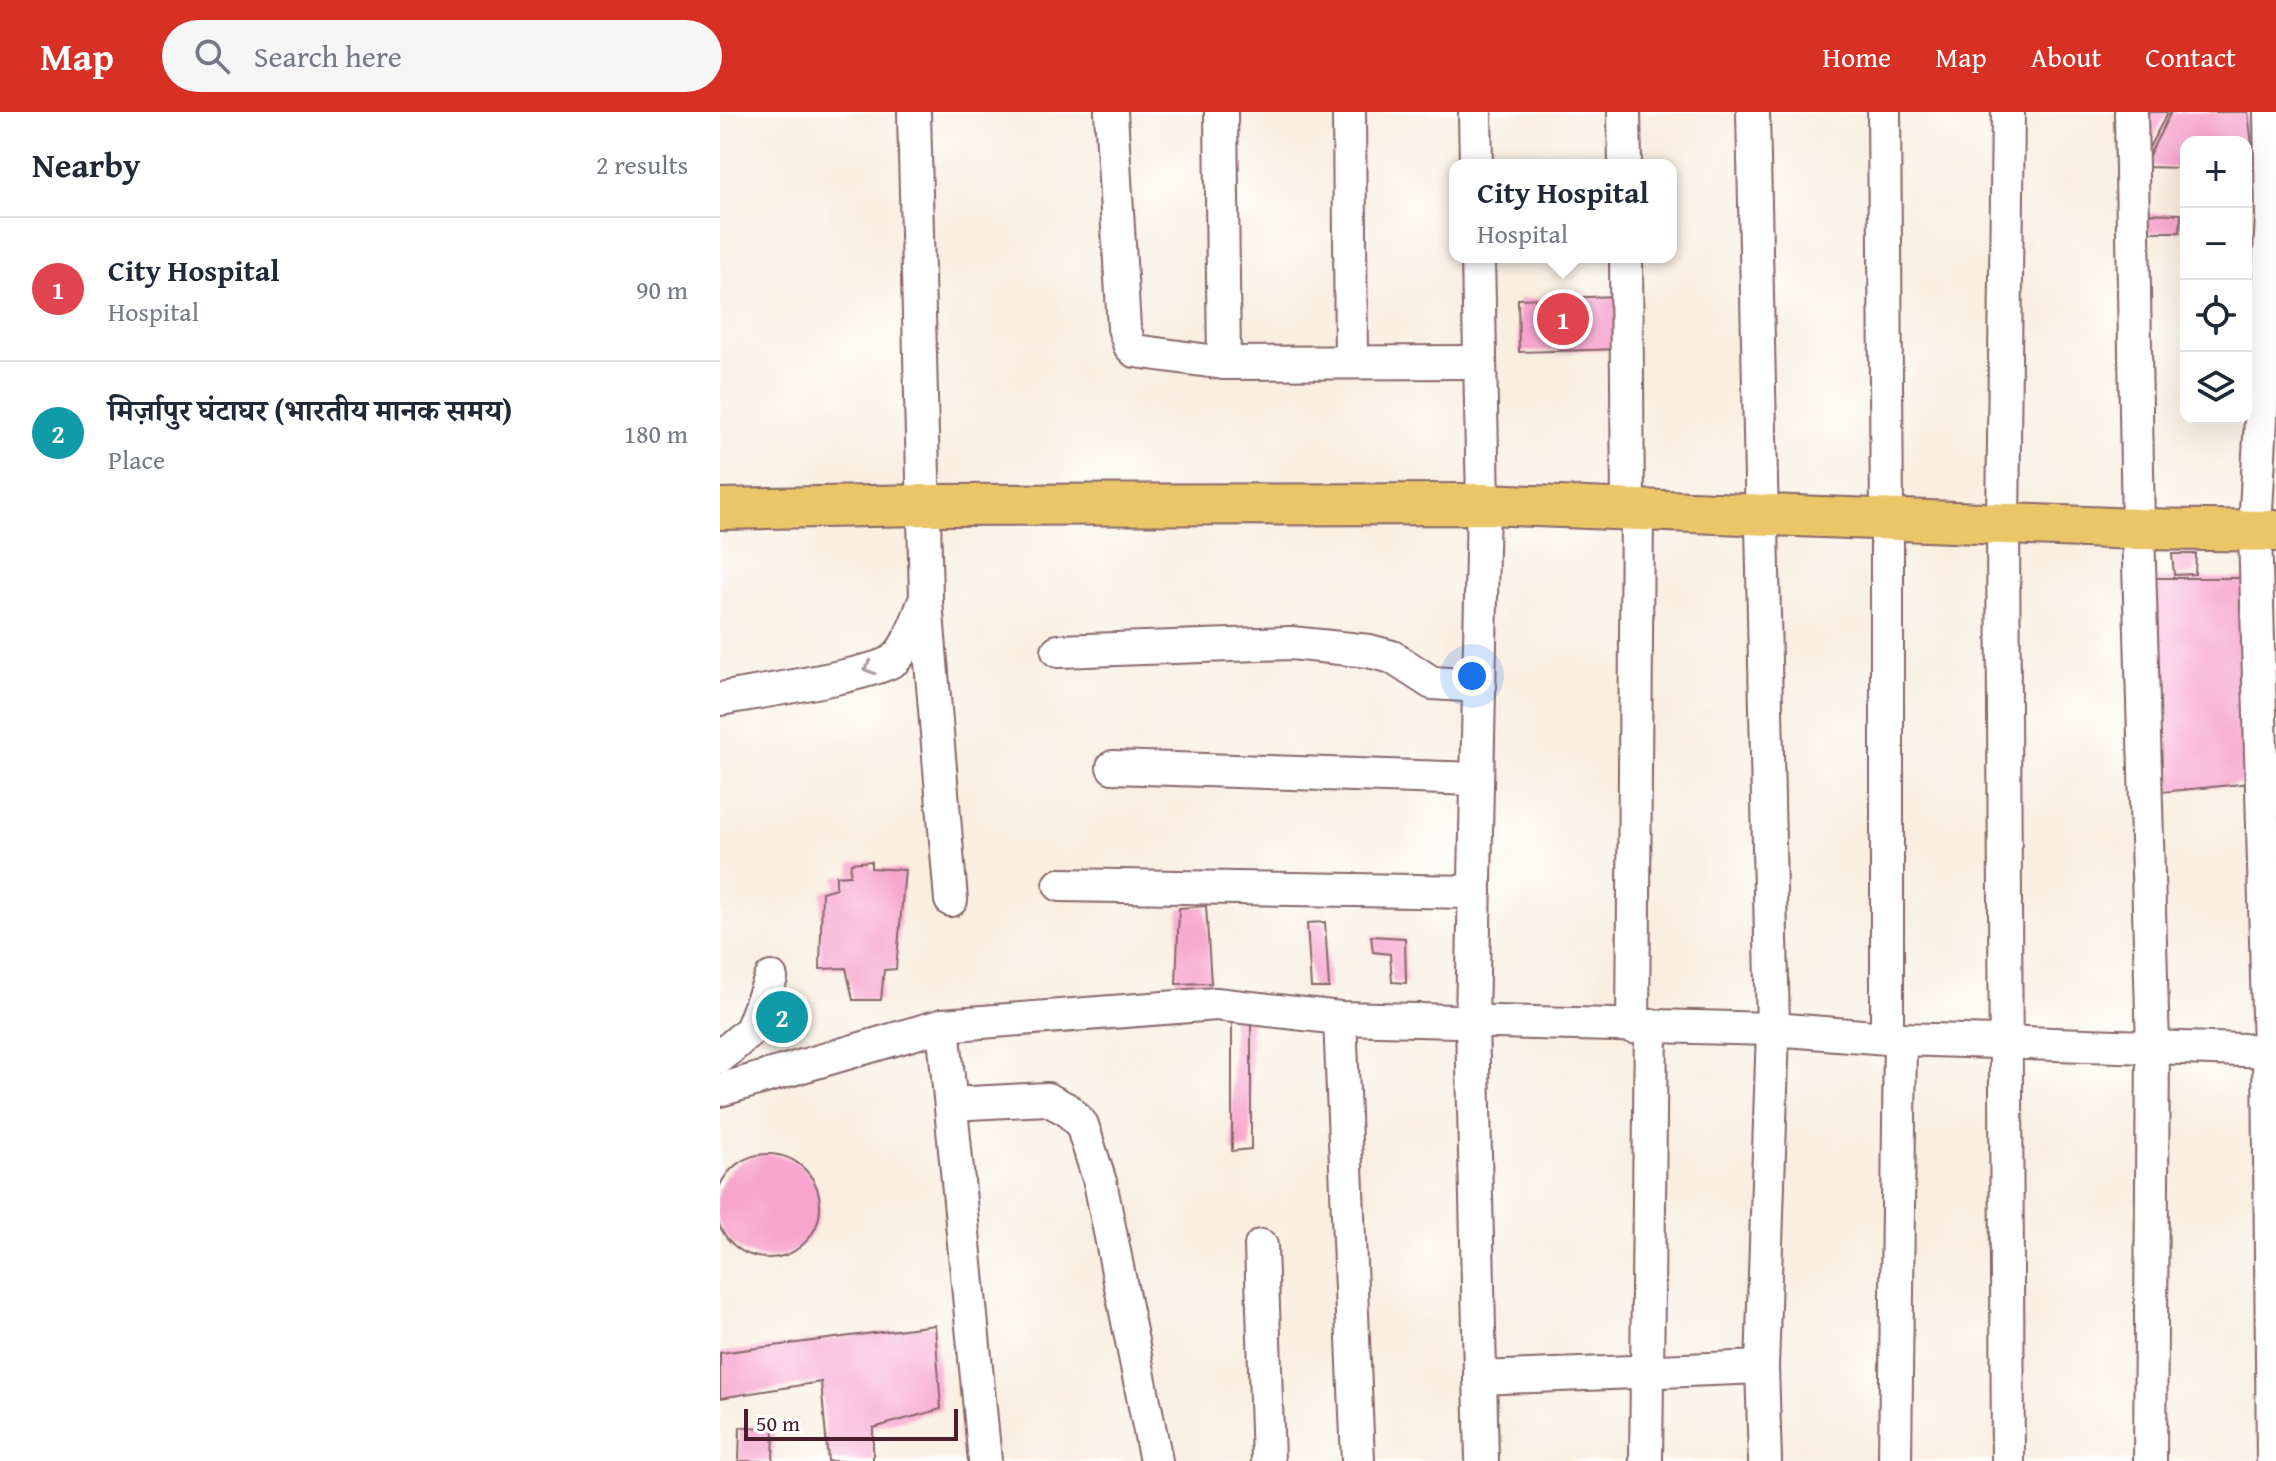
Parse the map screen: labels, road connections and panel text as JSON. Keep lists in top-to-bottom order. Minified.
{"scale_bar":"50 m","page":{"header":"Map","search":"Search here","nav":["Home","Map","About","Contact"],"heading":["Nearby","2 results"],"map_buttons":["+","−"],"popup":["City Hospital","Hospital"],"list":[{"mark":"1","name":"City Hospital","note":"Hospital","value":"90 m"},{"mark":"2","name":"मिर्ज़ापुर घंटाघर (भारतीय मानक समय)","note":"Place","value":"180 m"}],"pins":["1","2"],"scale":"50 m"}}
